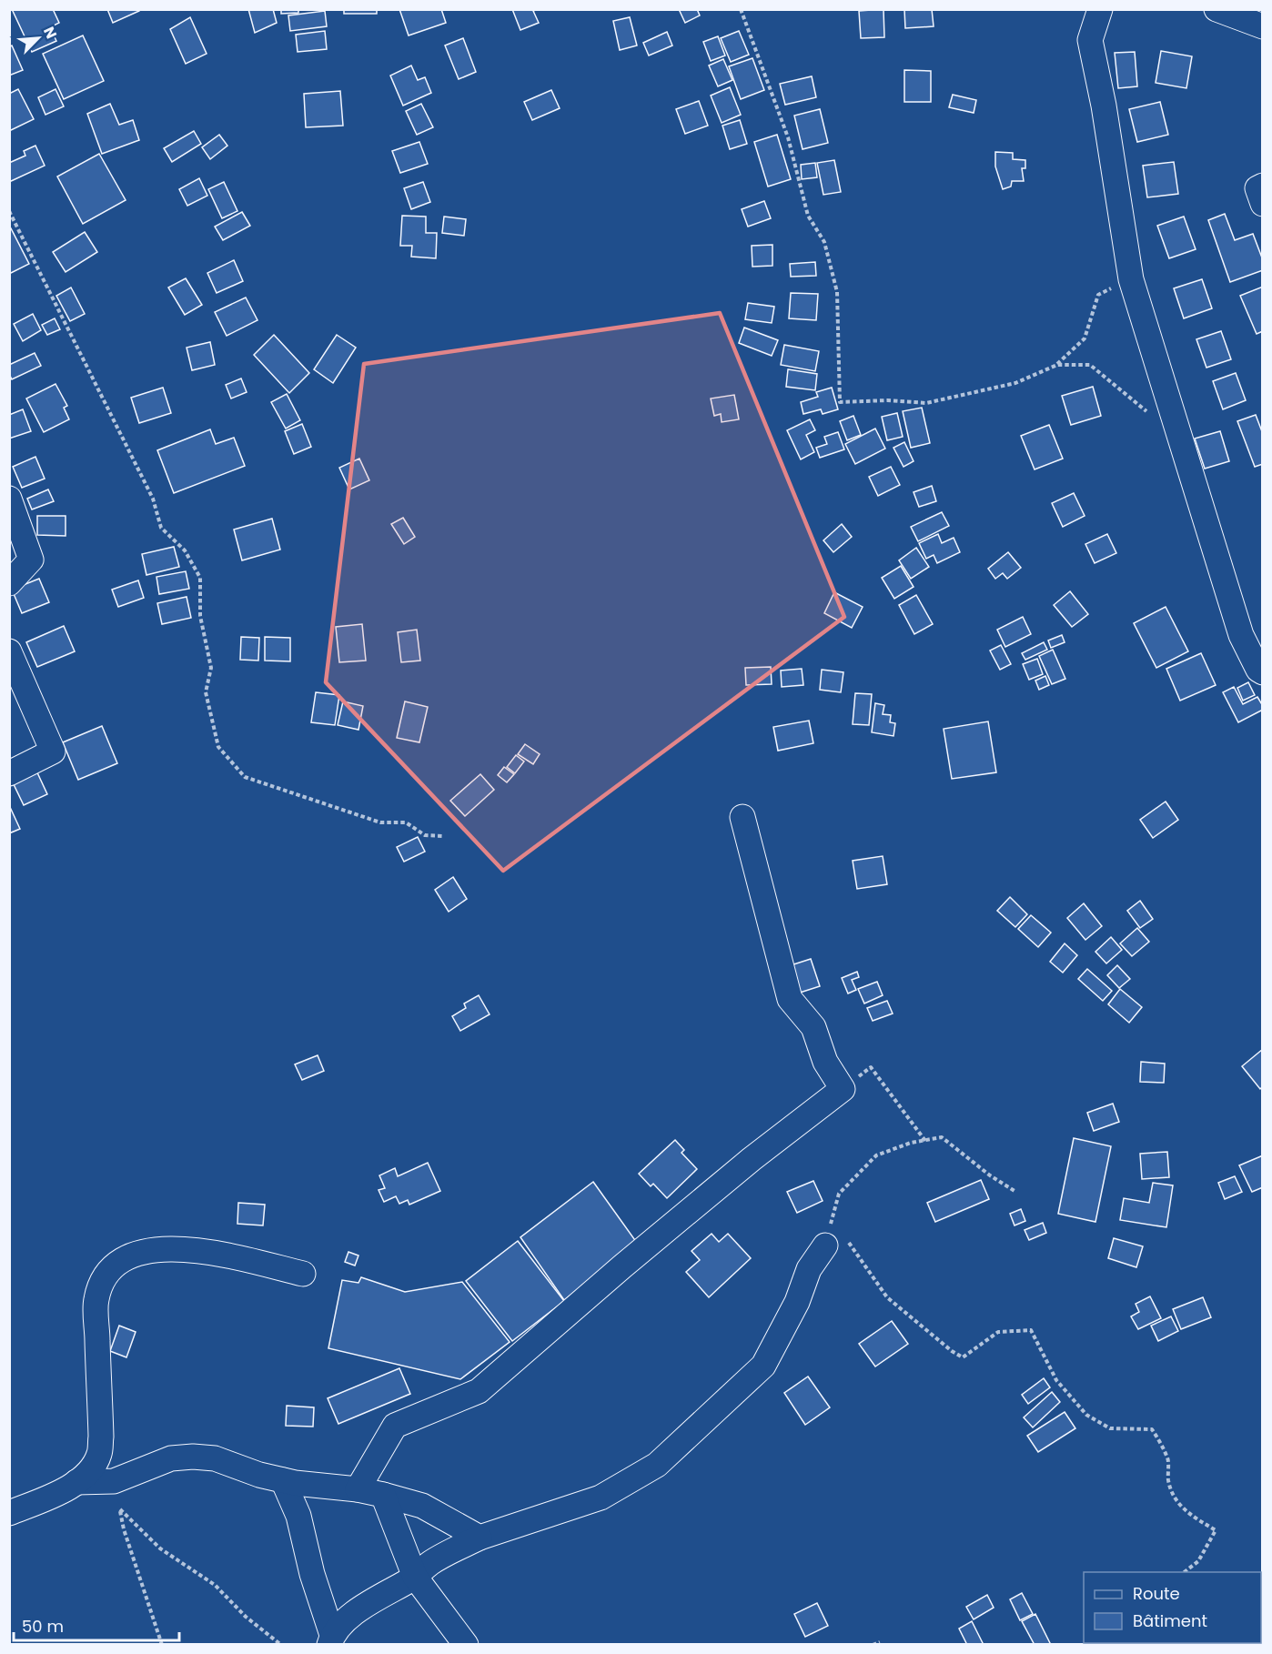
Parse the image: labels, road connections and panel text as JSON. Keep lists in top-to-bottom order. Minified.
{"legend":["Route","Bâtiment"],"scale_bar":"50 m","north":"top right"}
